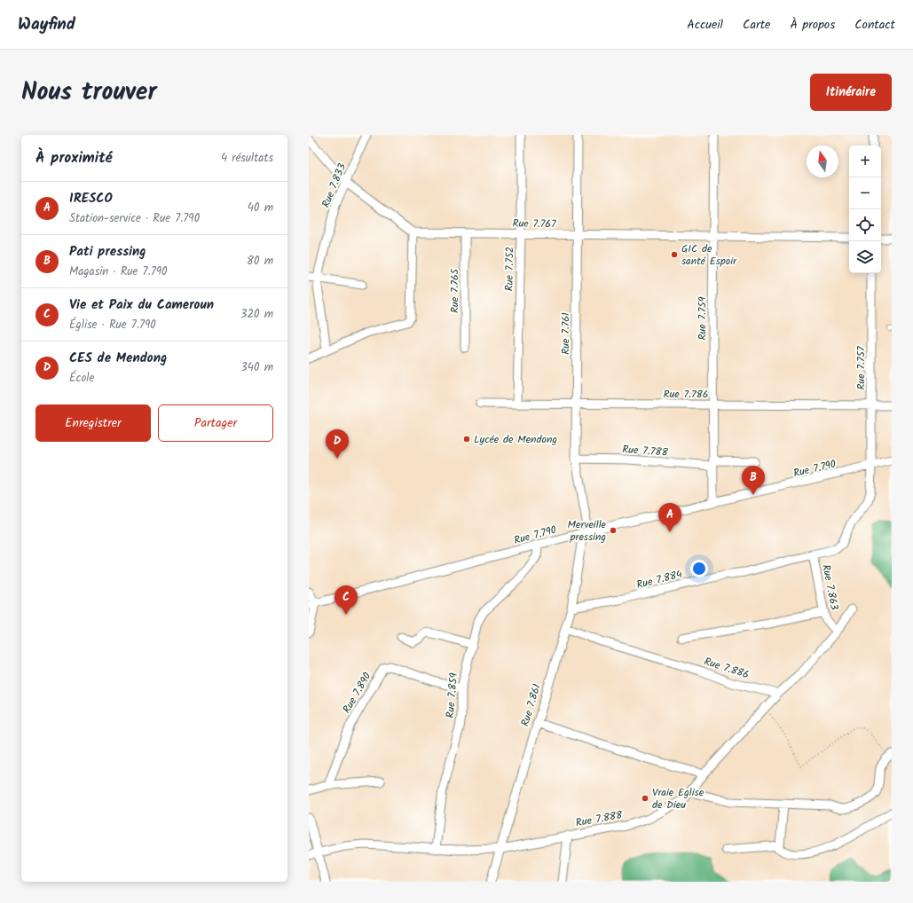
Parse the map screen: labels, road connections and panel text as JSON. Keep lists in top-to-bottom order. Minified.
{"streets":{"street":["Rue 7.833","Rue 7.767","Rue 7.752","Rue 7.765","Rue 7.759","Rue 7.761","Rue 7.757","Rue 7.786","Rue 7.788","Rue 7.790","Rue 7.884","Rue 7.863","Rue 7.886","Rue 7.890","Rue 7.859","Rue 7.861","Rue 7.888"]},"crossings":[["Rue 7.767","Rue 7.752"],["Rue 7.767","Rue 7.765"],["Rue 7.767","Rue 7.759"],["Rue 7.767","Rue 7.761"],["Rue 7.752","Rue 7.786"],["Rue 7.759","Rue 7.786"],["Rue 7.759","Rue 7.788"],["Rue 7.759","Rue 7.790"],["Rue 7.761","Rue 7.786"],["Rue 7.761","Rue 7.788"],["Rue 7.761","Rue 7.790"],["Rue 7.761","Rue 7.861"],["Rue 7.757","Rue 7.786"],["Rue 7.757","Rue 7.790"],["Rue 7.757","Rue 7.863"],["Rue 7.790","Rue 7.863"],["Rue 7.790","Rue 7.859"],["Rue 7.790","Rue 7.861"],["Rue 7.884","Rue 7.863"],["Rue 7.884","Rue 7.861"],["Rue 7.886","Rue 7.861"],["Rue 7.890","Rue 7.859"],["Rue 7.859","Rue 7.888"],["Rue 7.861","Rue 7.888"]],"places":["GIC de santé Espoir","Lycée de Mendong","Merveille pressing","Vraie Eglise de Dieu"],"north":"top","page":{"header":"Wayfind","nav":["Accueil","Carte","À propos","Contact"],"title":"Nous trouver","buttons":["Itinéraire",["Enregistrer","Partager"]],"heading":["À proximité","4 résultats"],"map_buttons":["+","−"],"list":[{"mark":"A","name":"IRESCO","note":"Station-service · Rue 7.790","value":"40 m"},{"mark":"B","name":"Pati pressing","note":"Magasin · Rue 7.790","value":"80 m"},{"mark":"C","name":"Vie et Paix du Cameroun","note":"Église · Rue 7.790","value":"320 m"},{"mark":"D","name":"CES de Mendong","note":"École","value":"340 m"}],"pins":["D","B","A","C"]}}
